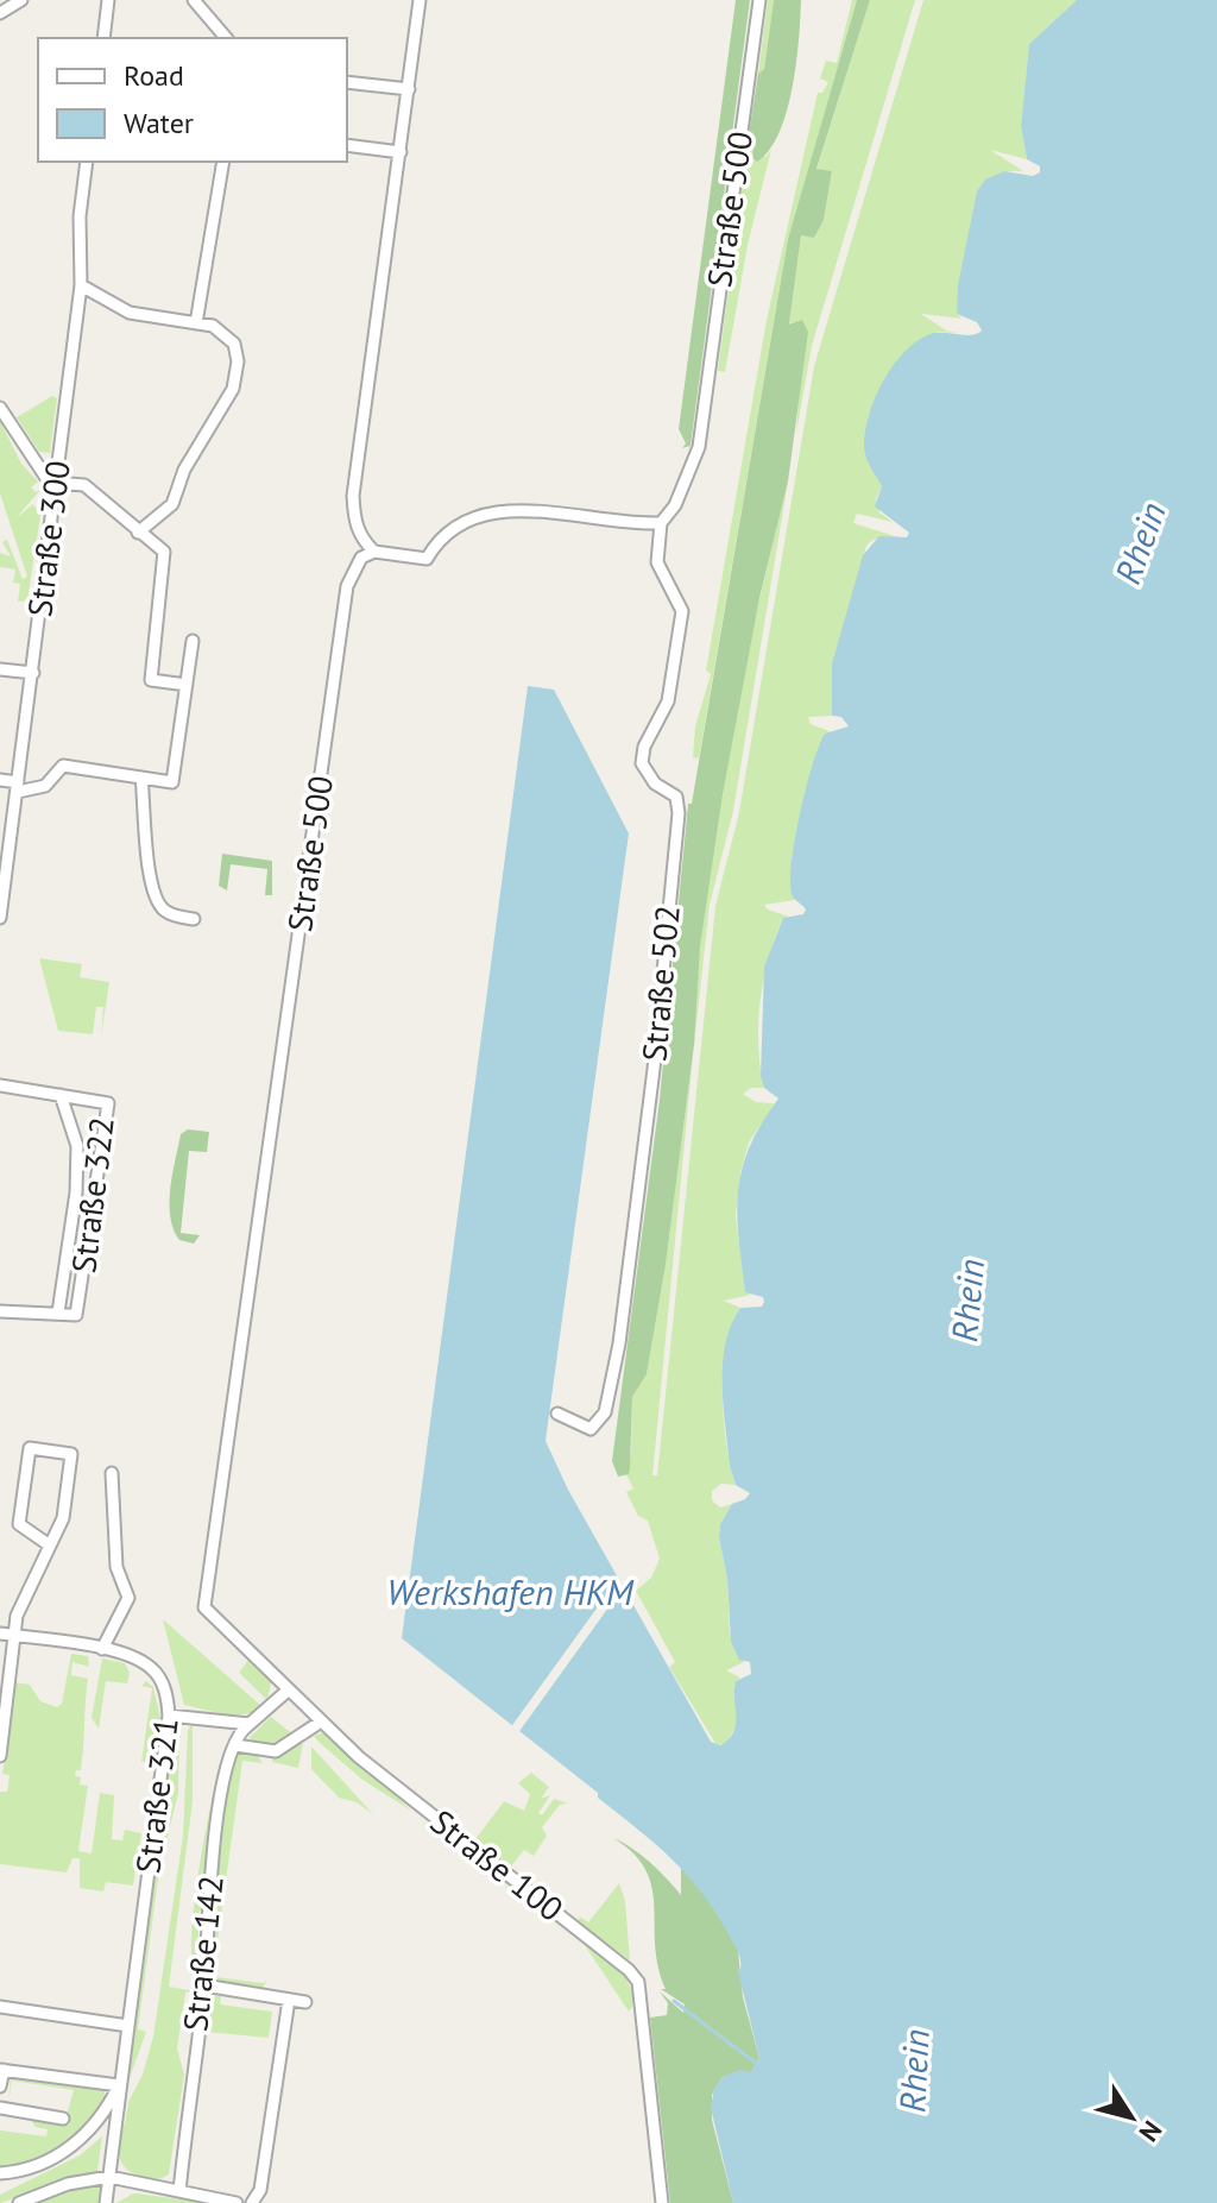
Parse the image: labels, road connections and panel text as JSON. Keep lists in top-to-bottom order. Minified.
{"streets":{"street":["Straße 500","Straße 300","Straße 502","Straße 322","Straße 321","Straße 100","Straße 142"]},"crossings":[["Straße 500","Straße 502"],["Straße 500","Straße 100"]],"water":["Rhein","Werkshafen HKM"],"legend":["Road","Water"],"north":"bottom right"}
